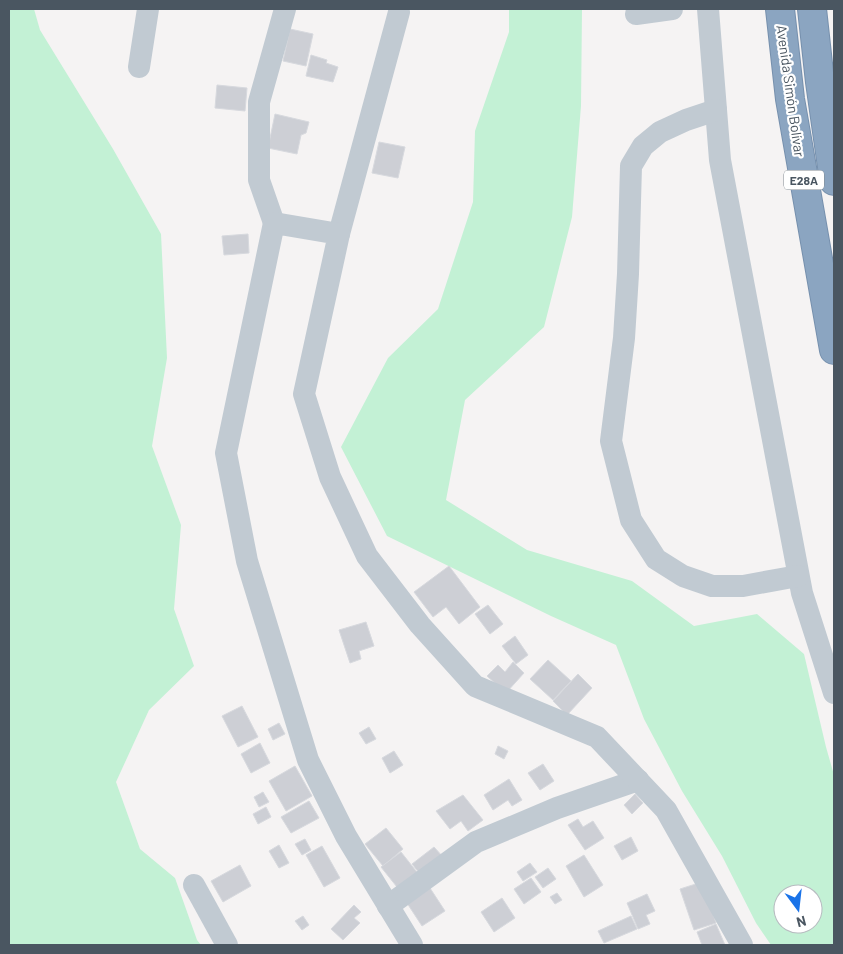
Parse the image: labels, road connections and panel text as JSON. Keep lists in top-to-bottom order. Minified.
{"streets":{"highway":["Avenida Simón Bolívar","E28A"]},"north":"bottom"}
